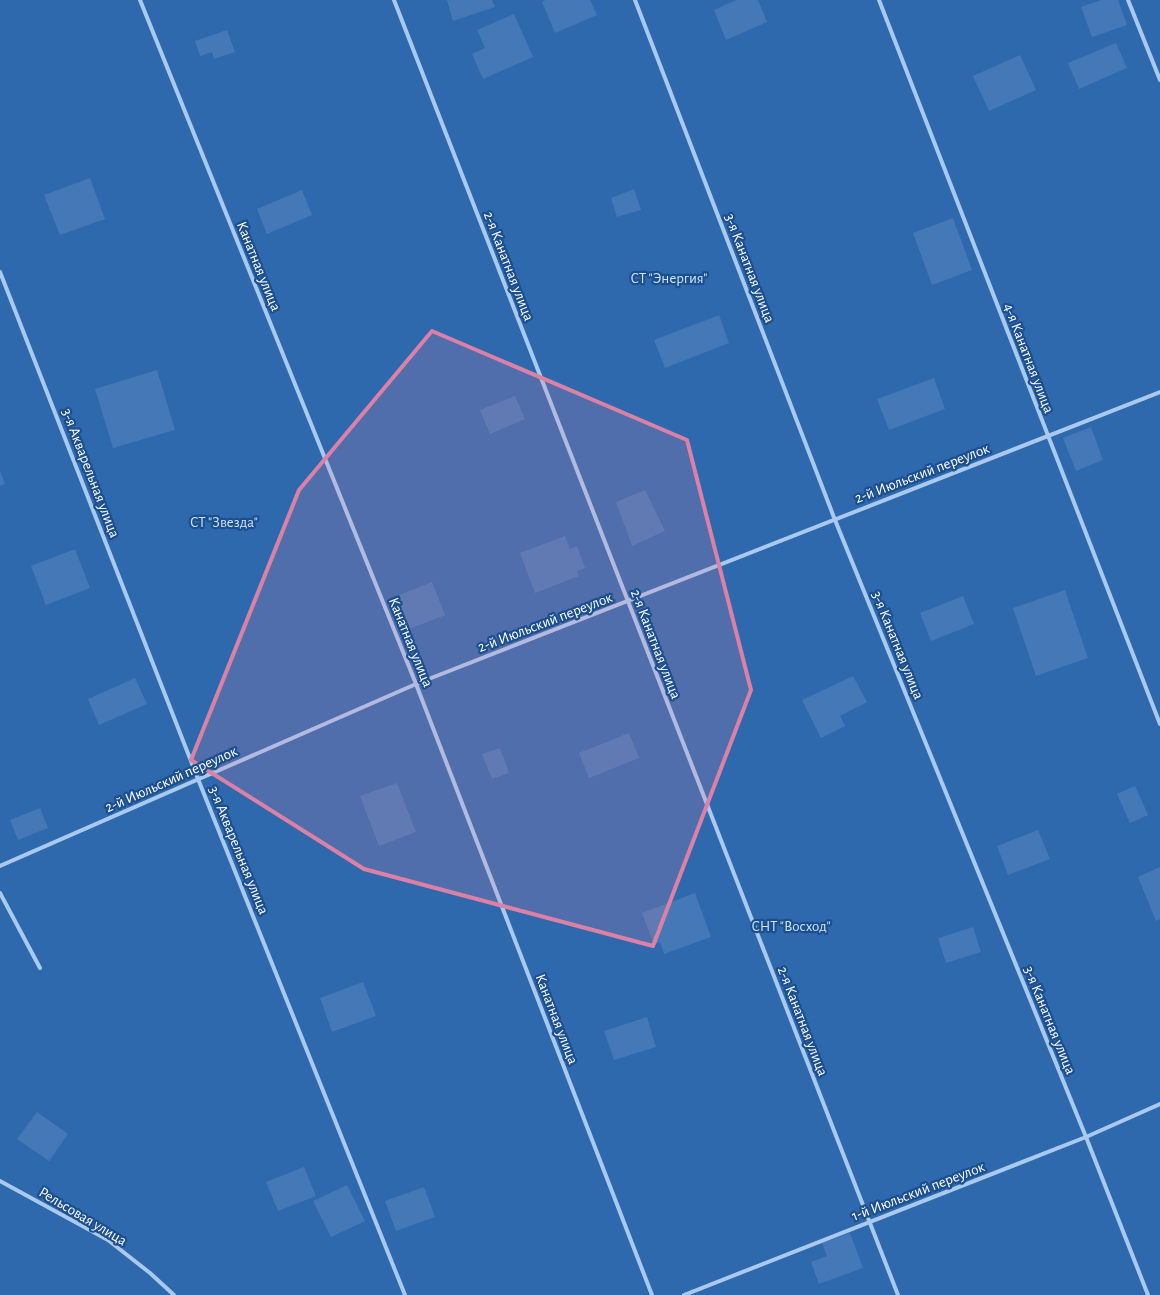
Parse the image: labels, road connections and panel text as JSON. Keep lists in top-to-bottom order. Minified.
{"streets":{"lane":["Канатная улица","2-я Канатная улица","3-я Канатная улица","4-я Канатная улица","3-я Акварельная улица","2-й Июльский переулок","1-й Июльский переулок","Рельсовая улица"]},"crossings":[["Канатная улица","2-й Июльский переулок"],["2-я Канатная улица","2-й Июльский переулок"],["2-я Канатная улица","1-й Июльский переулок"],["3-я Канатная улица","2-й Июльский переулок"],["3-я Канатная улица","1-й Июльский переулок"],["4-я Канатная улица","2-й Июльский переулок"],["3-я Акварельная улица","2-й Июльский переулок"]],"parks":["СТ \"Энергия\"","СТ \"Звезда\"","СНТ \"Восход\""]}
